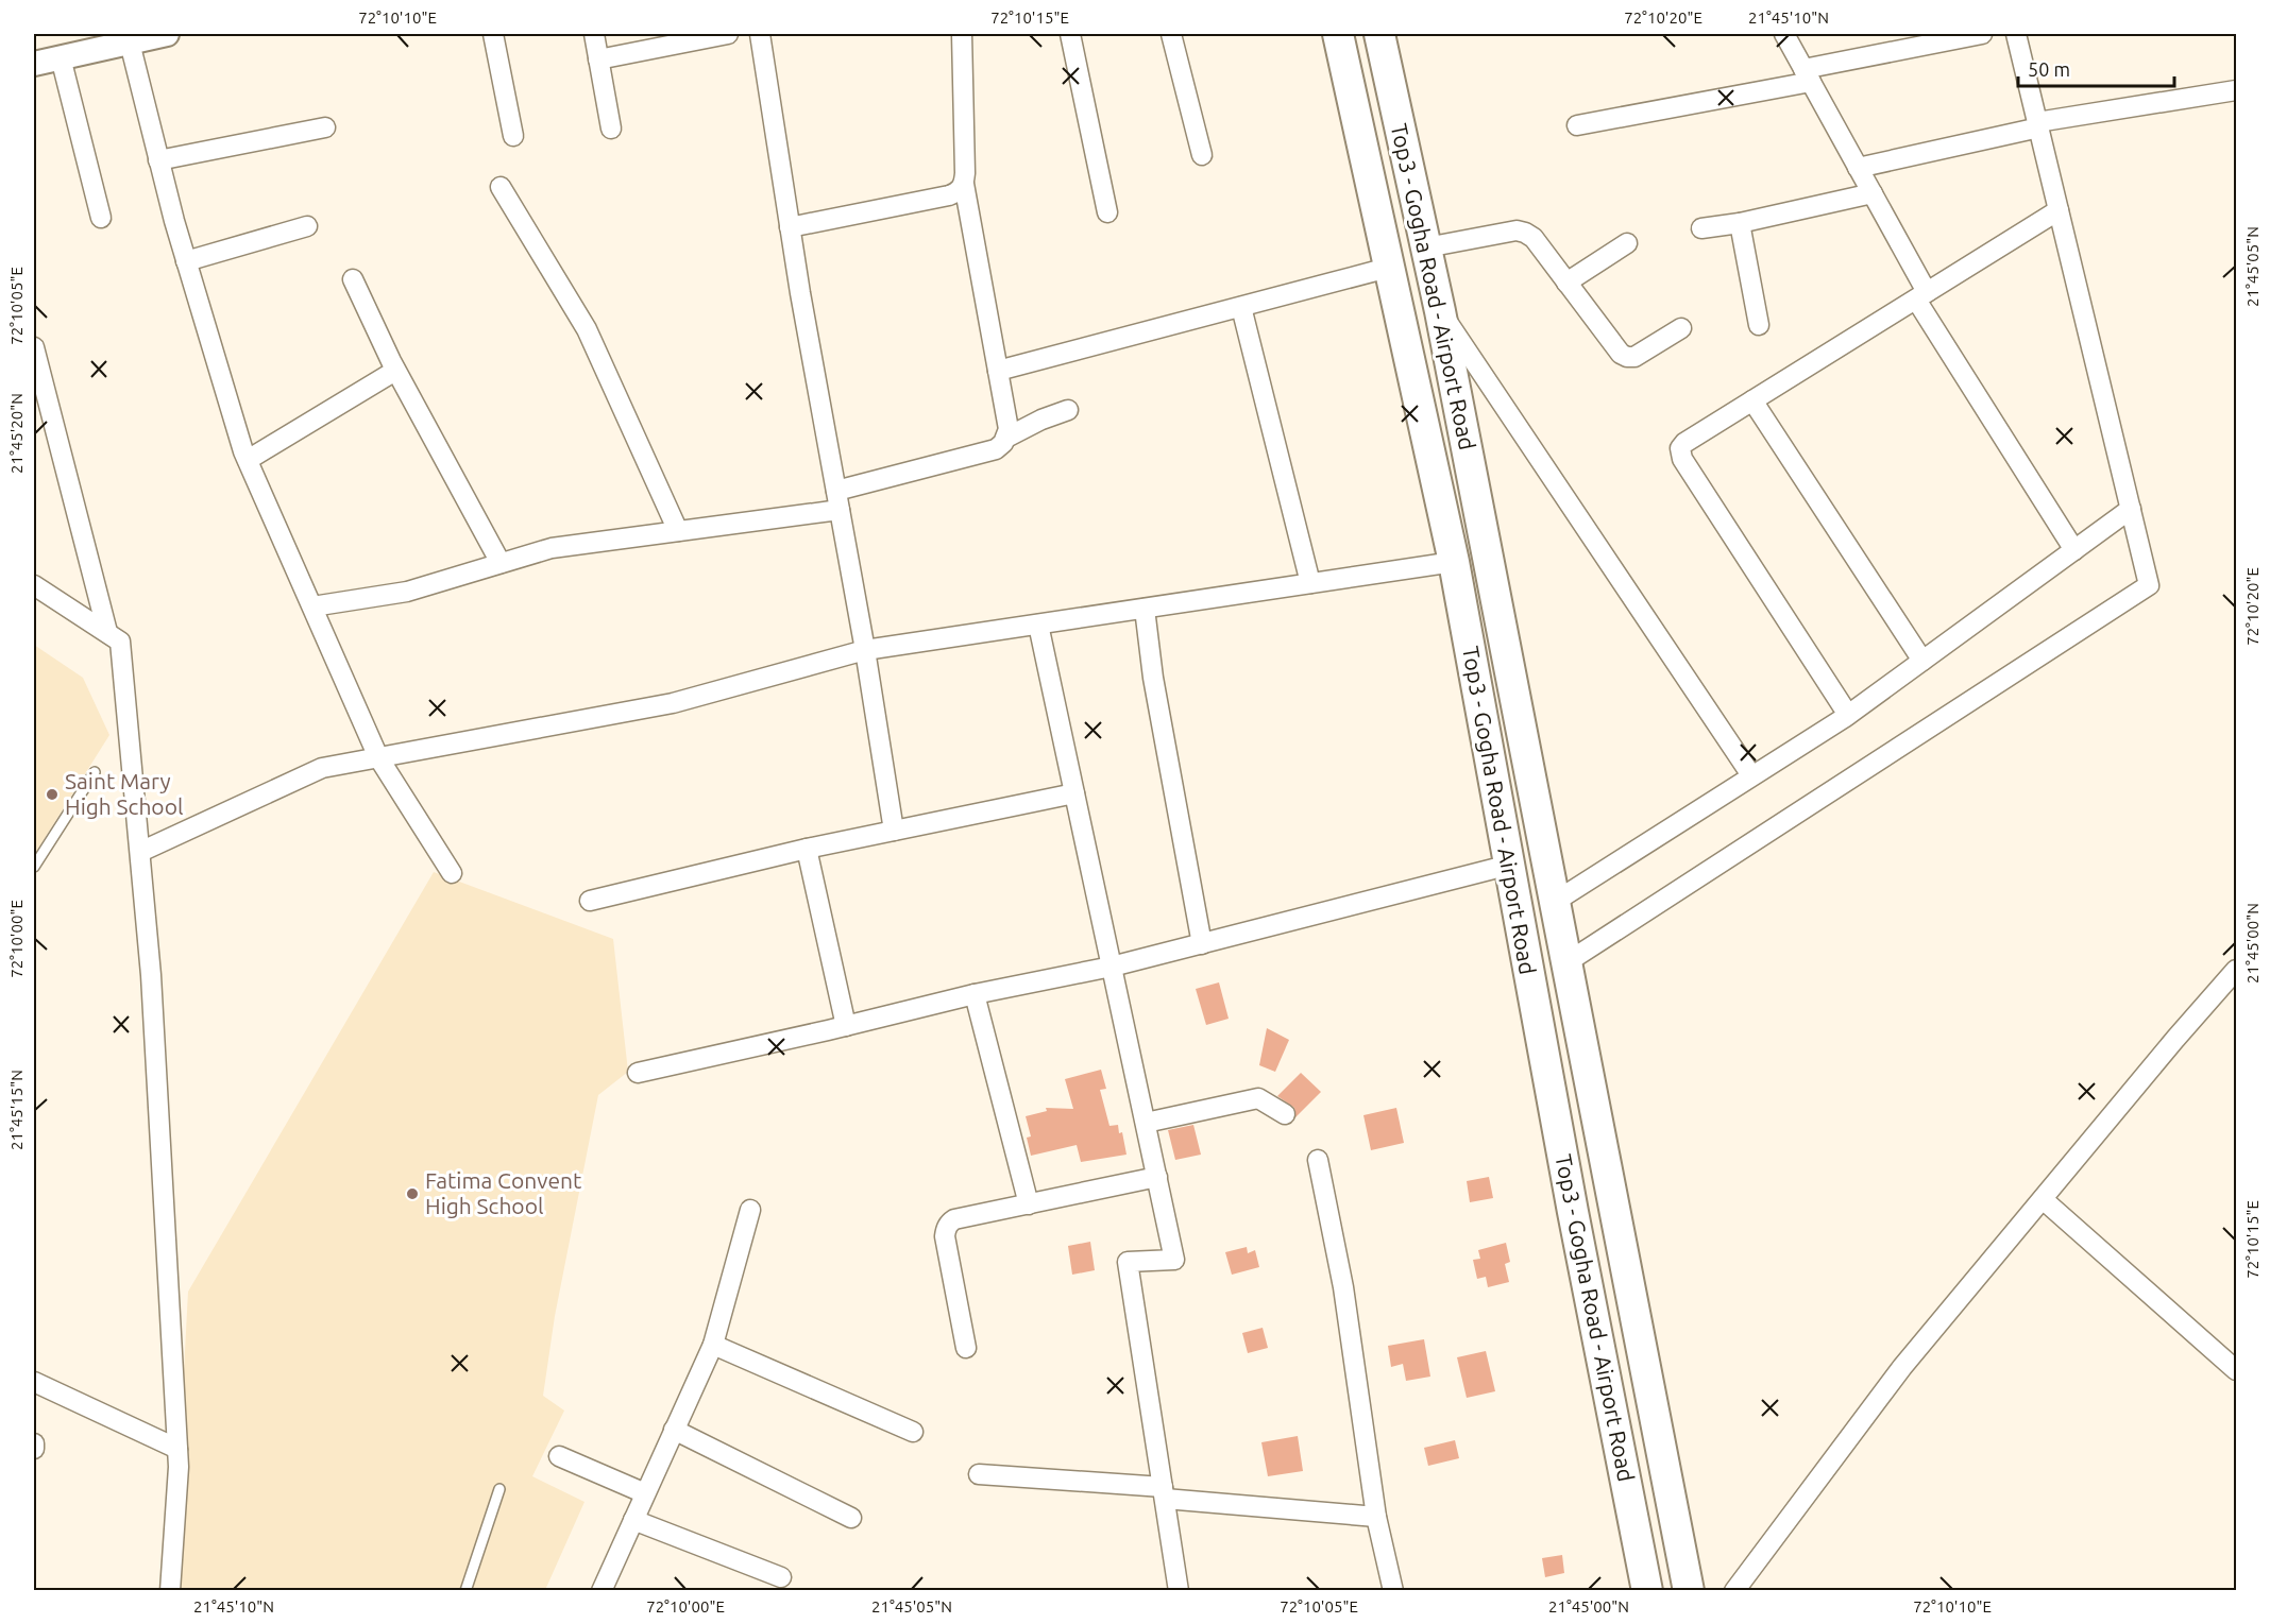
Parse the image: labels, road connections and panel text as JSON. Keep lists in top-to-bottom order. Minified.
{"streets":{"main road":["Top3 - Gogha Road - Airport Road"]},"places":["Saint Mary High School","Fatima Convent High School"],"scale_bar":"50 m","coordinates":["72°10'10\"E","72°10'15\"E","72°10'20\"E","21°45'10\"N","21°45'05\"N","72°10'05\"E","21°45'20\"N","72°10'00\"E","21°45'00\"N","21°45'15\"N"]}
